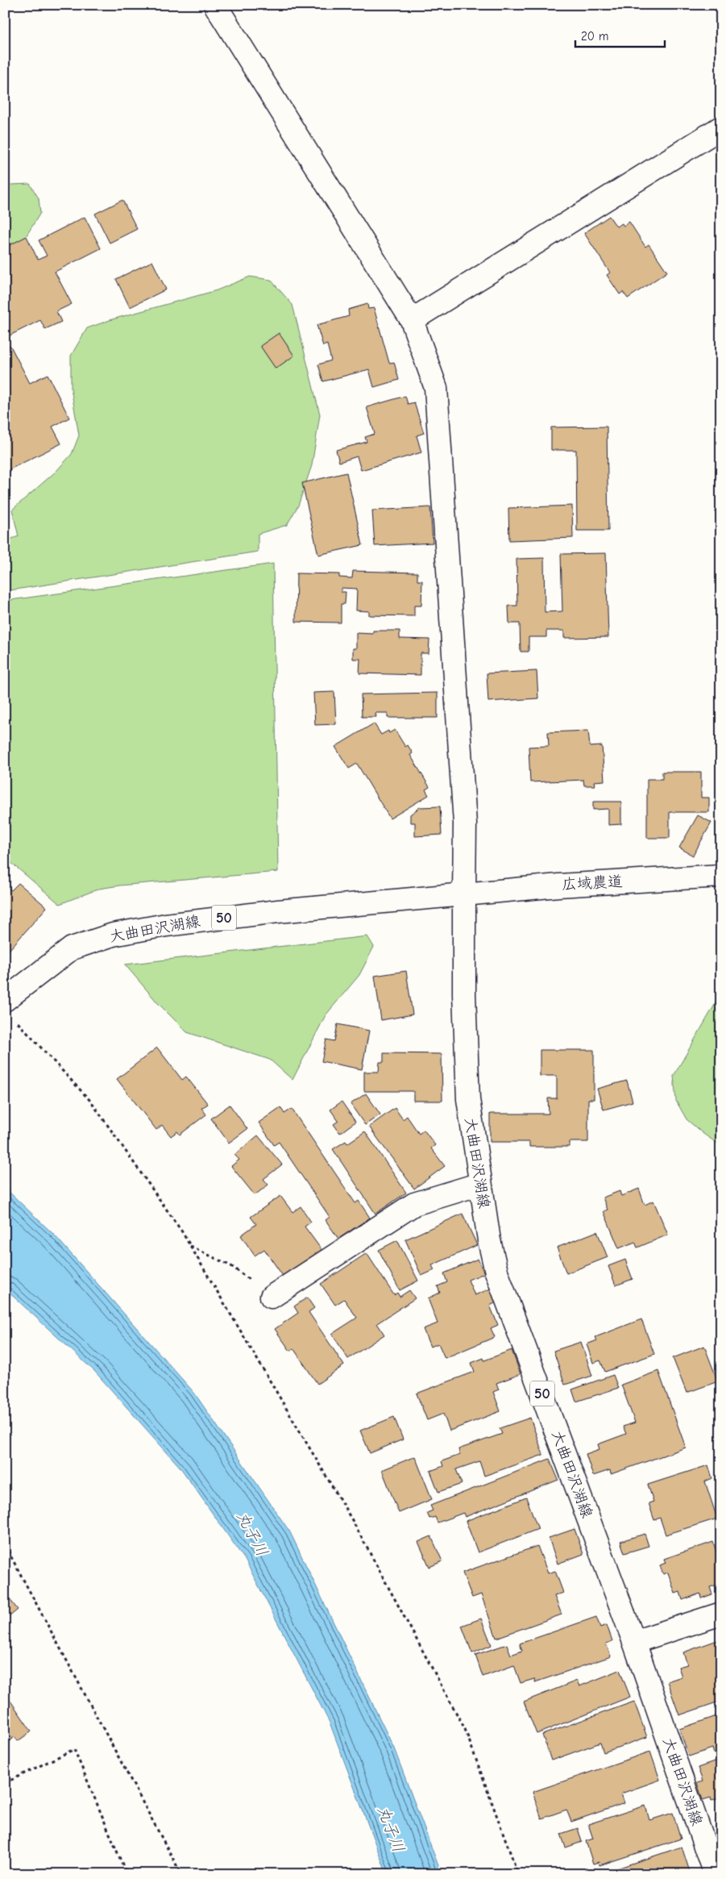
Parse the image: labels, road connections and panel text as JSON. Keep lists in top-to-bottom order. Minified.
{"streets":{"street":["広域農道","50","大曲田沢湖線"]},"crossings":[["広域農道","大曲田沢湖線"]],"water":["丸子川"],"scale_bar":"20 m"}
